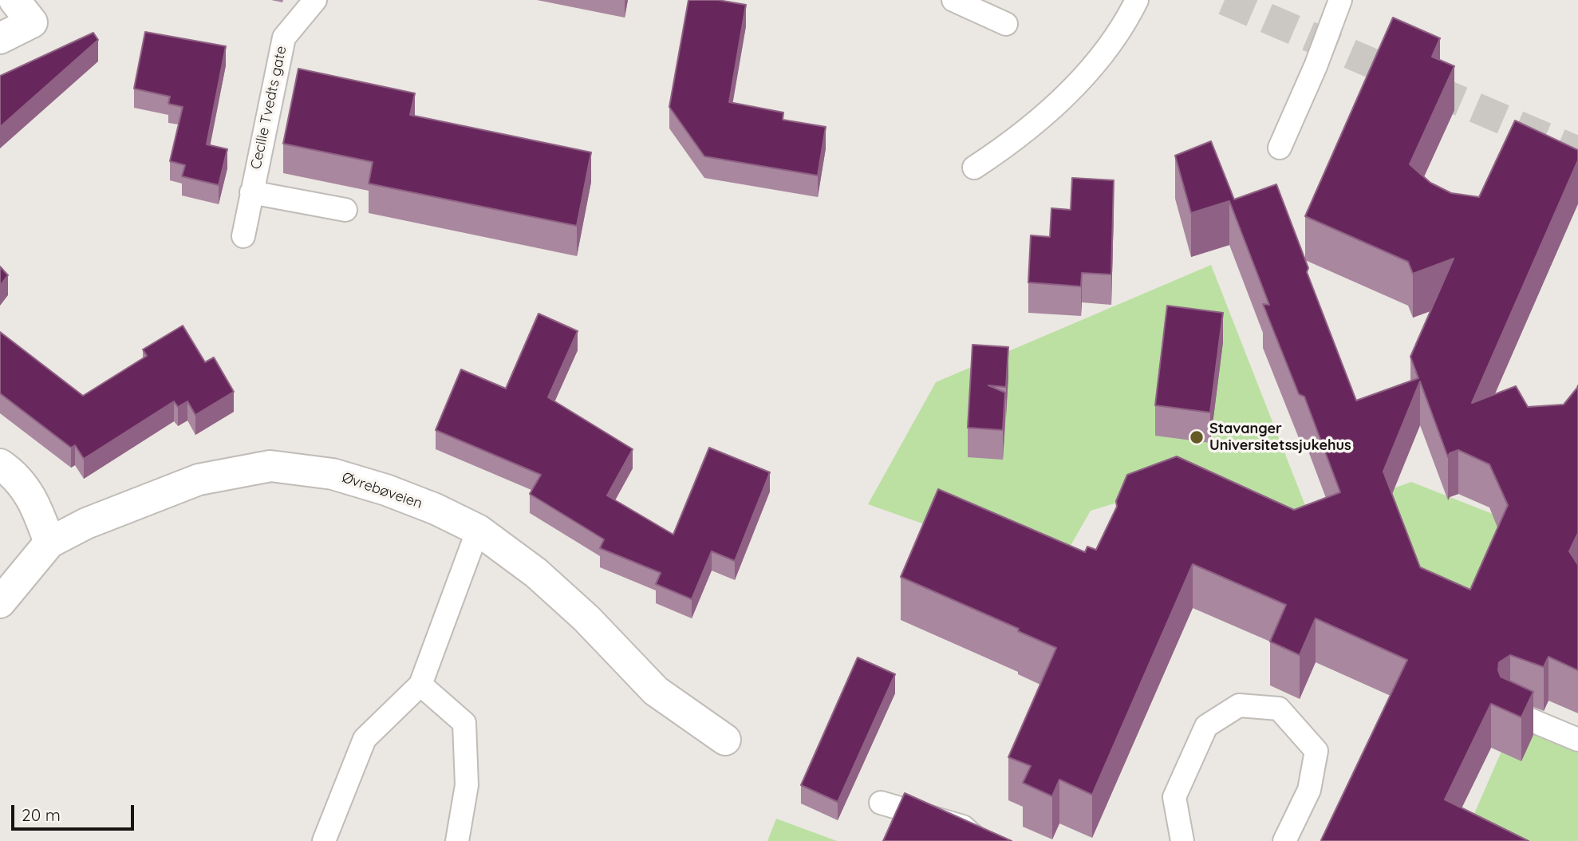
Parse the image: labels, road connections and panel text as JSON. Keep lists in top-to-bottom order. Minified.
{"streets":{"street":["Øvrebøveien"],"lane":["Cecilie Tvedts gate"]},"places":["Stavanger Universitetssjukehus"],"scale_bar":"20 m"}
